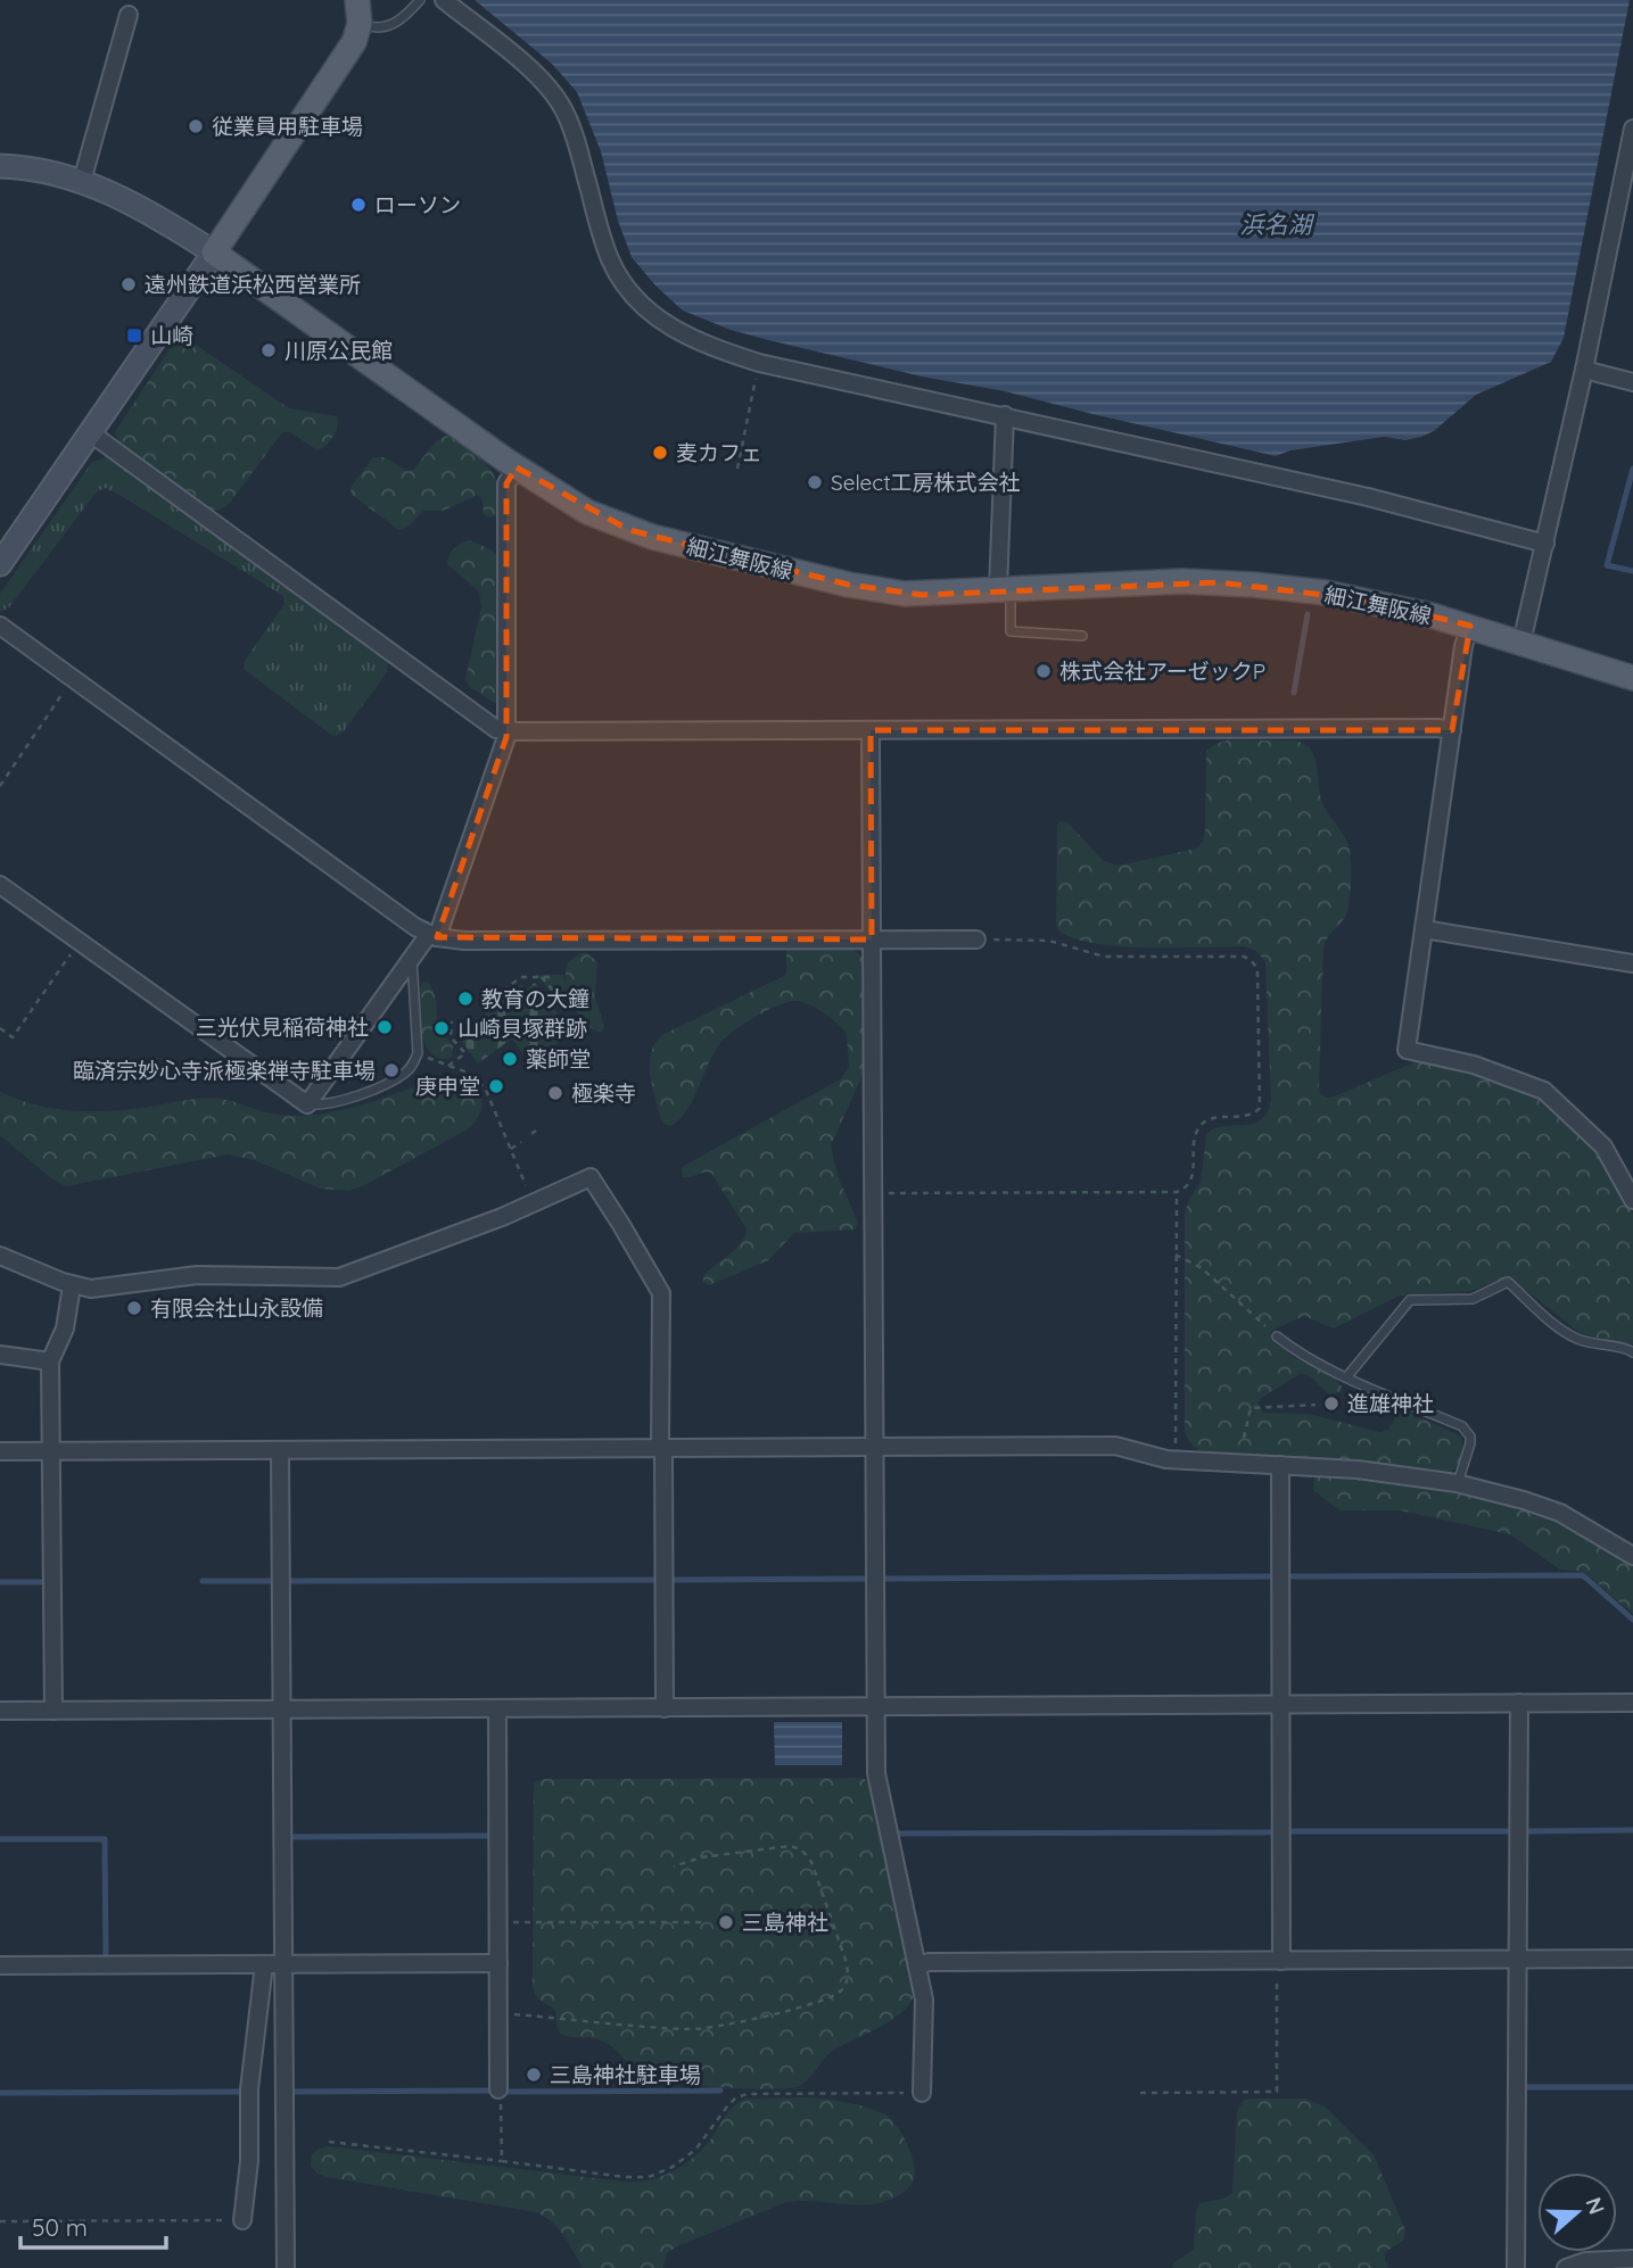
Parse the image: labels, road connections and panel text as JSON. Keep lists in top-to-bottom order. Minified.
{"streets":{"main road":["細江舞阪線"]},"water":["浜名湖"],"places":{"other":["従業員用駐車場","ローソン","遠州鉄道浜松西営業所","川原公民館","麦カフェ","Select工房株式会社","株式会社アーゼックP","教育の大鐘","三光伏見稲荷神社","山崎貝塚群跡","薬師堂","臨済宗妙心寺派極楽禅寺駐車場","庚申堂","極楽寺","有限会社山永設備","進雄神社","三島神社","三島神社駐車場"],"transit":["山崎"]},"scale_bar":"50 m","north":"right"}
